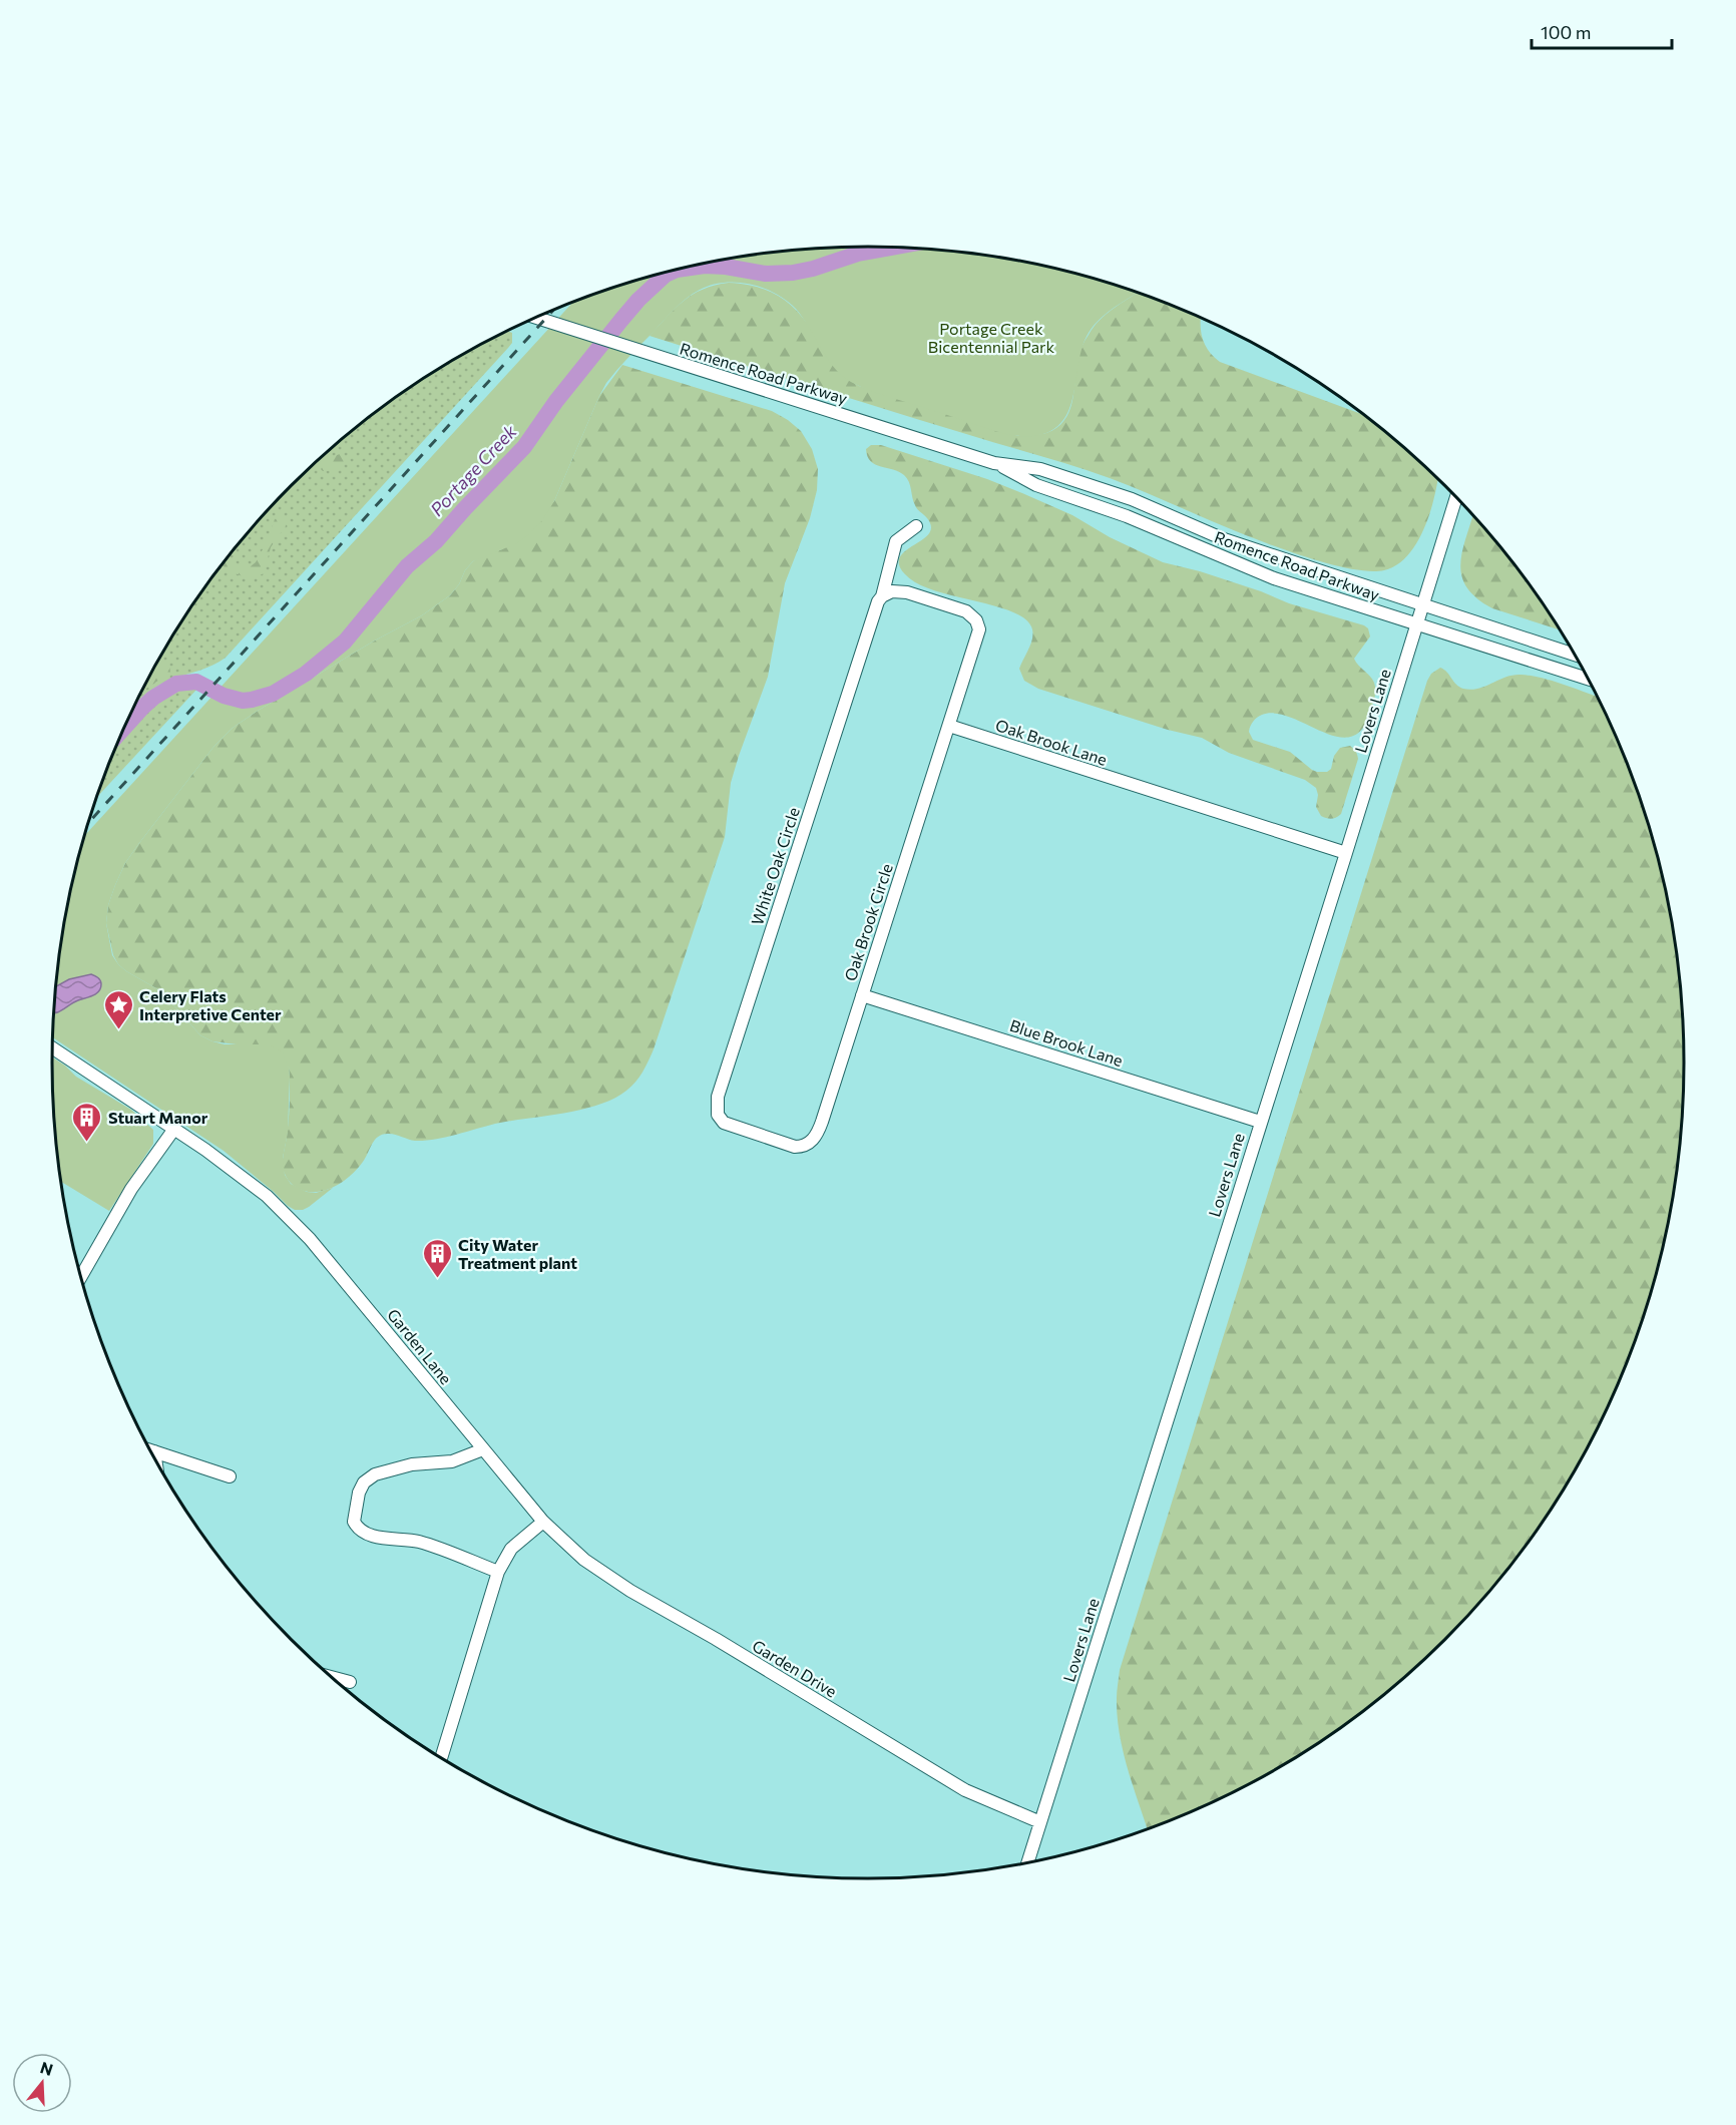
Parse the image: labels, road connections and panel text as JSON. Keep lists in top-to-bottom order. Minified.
{"streets":{"street":["Romence Road Parkway","Lovers Lane","Oak Brook Lane","White Oak Circle","Oak Brook Circle","Blue Brook Lane","Garden Lane","Garden Drive"]},"crossings":[["Romence Road Parkway","Lovers Lane"],["Lovers Lane","Oak Brook Lane"],["Lovers Lane","Blue Brook Lane"],["Lovers Lane","Garden Drive"],["Oak Brook Lane","Oak Brook Circle"],["White Oak Circle","Oak Brook Circle"],["Oak Brook Circle","Blue Brook Lane"],["Garden Lane","Garden Drive"]],"water":["Portage Creek"],"parks":["Portage Creek Bicentennial Park"],"places":{"place":["Celery Flats Interpretive Center"],"building":["Stuart Manor","City Water Treatment plant"]},"scale_bar":"100 m","north":"top"}
